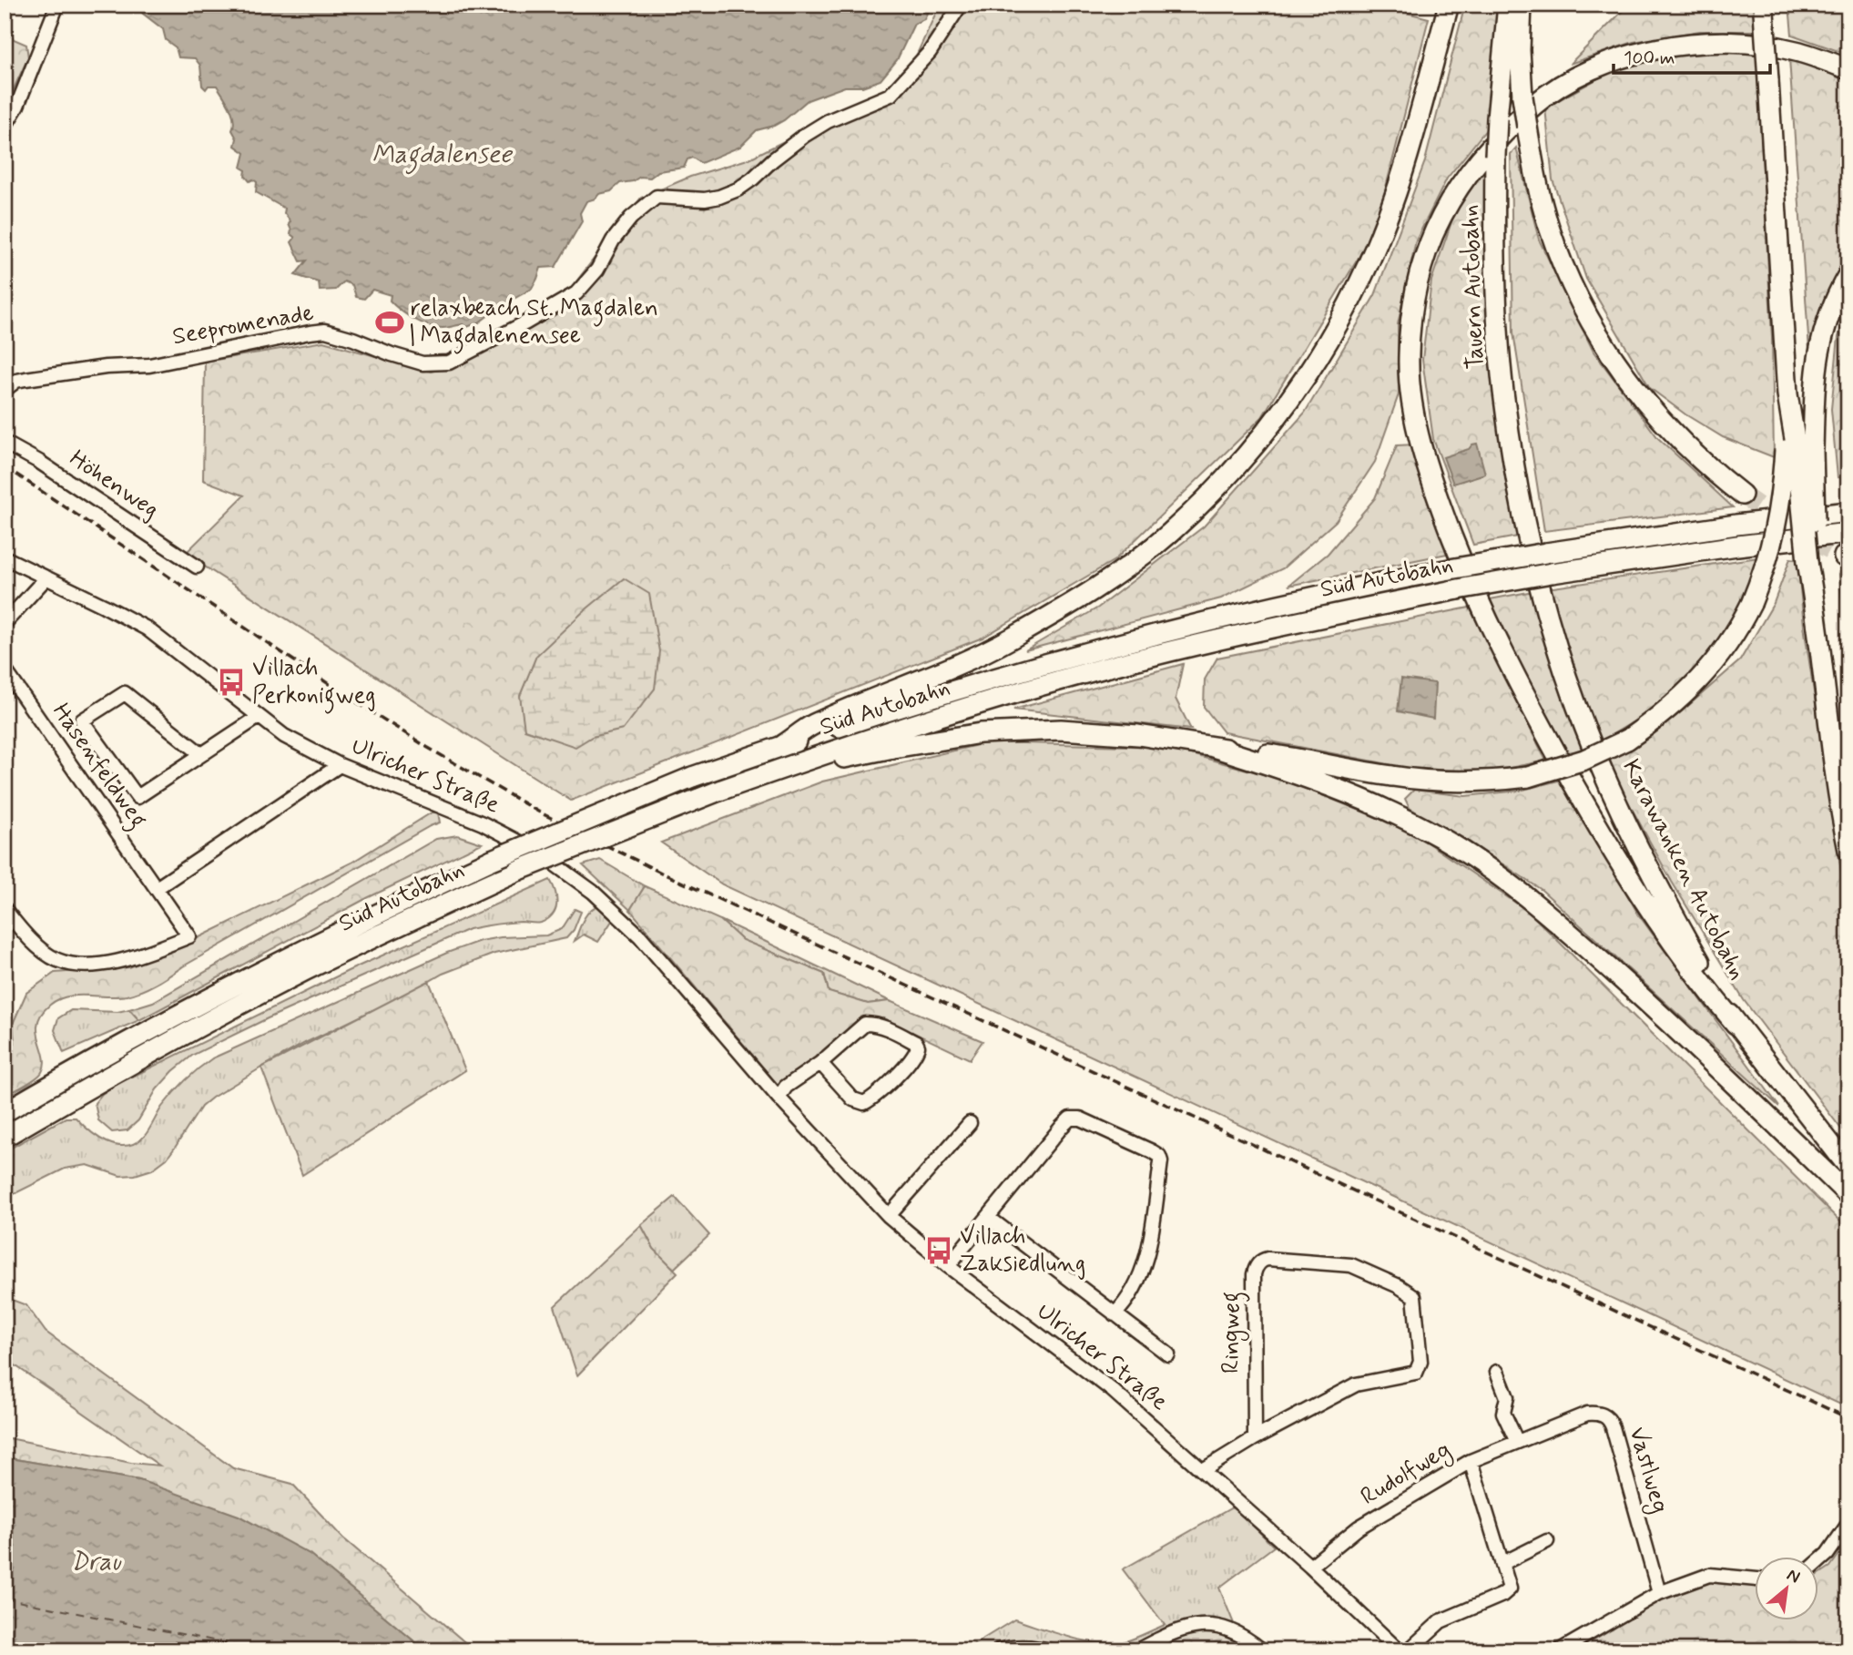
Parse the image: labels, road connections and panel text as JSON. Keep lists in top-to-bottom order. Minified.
{"streets":{"highway":["Tauern Autobahn","Süd Autobahn","Karawanken Autobahn"],"street":["Seepromenade","Höhenweg","Hasenfeldweg","Ulricher Straße","Ringweg","Vastlweg","Rudolfweg"]},"crossings":[["Tauern Autobahn","Süd Autobahn"],["Tauern Autobahn","Karawanken Autobahn"],["Süd Autobahn","Karawanken Autobahn"],["Ulricher Straße","Ringweg"],["Ulricher Straße","Rudolfweg"],["Vastlweg","Rudolfweg"]],"water":["Magdalensee","Drau"],"places":{"sports":["relaxbeach St. Magdalen | Magdalenensee"],"bus stop":["Villach Perkonigweg","Villach Zaksiedlung"]},"scale_bar":"100 m","north":"top right"}
